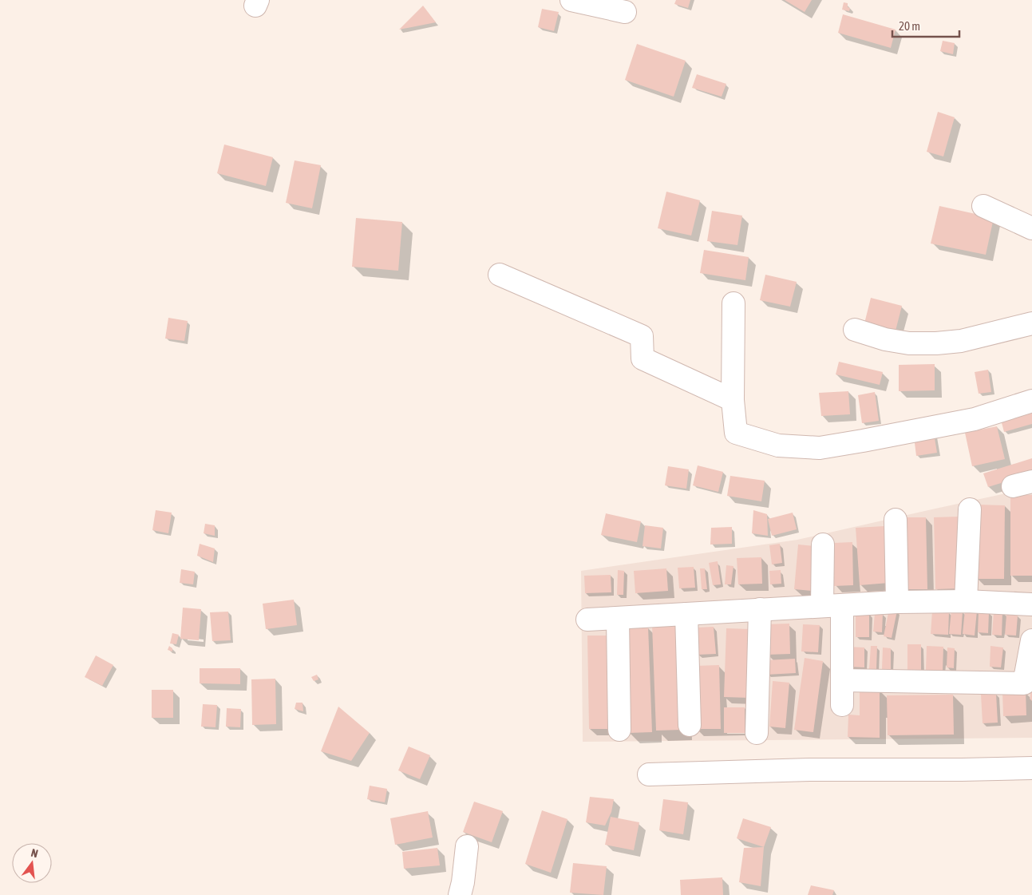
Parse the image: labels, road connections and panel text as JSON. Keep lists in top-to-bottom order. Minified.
{"scale_bar":"20 m","north":"top"}
